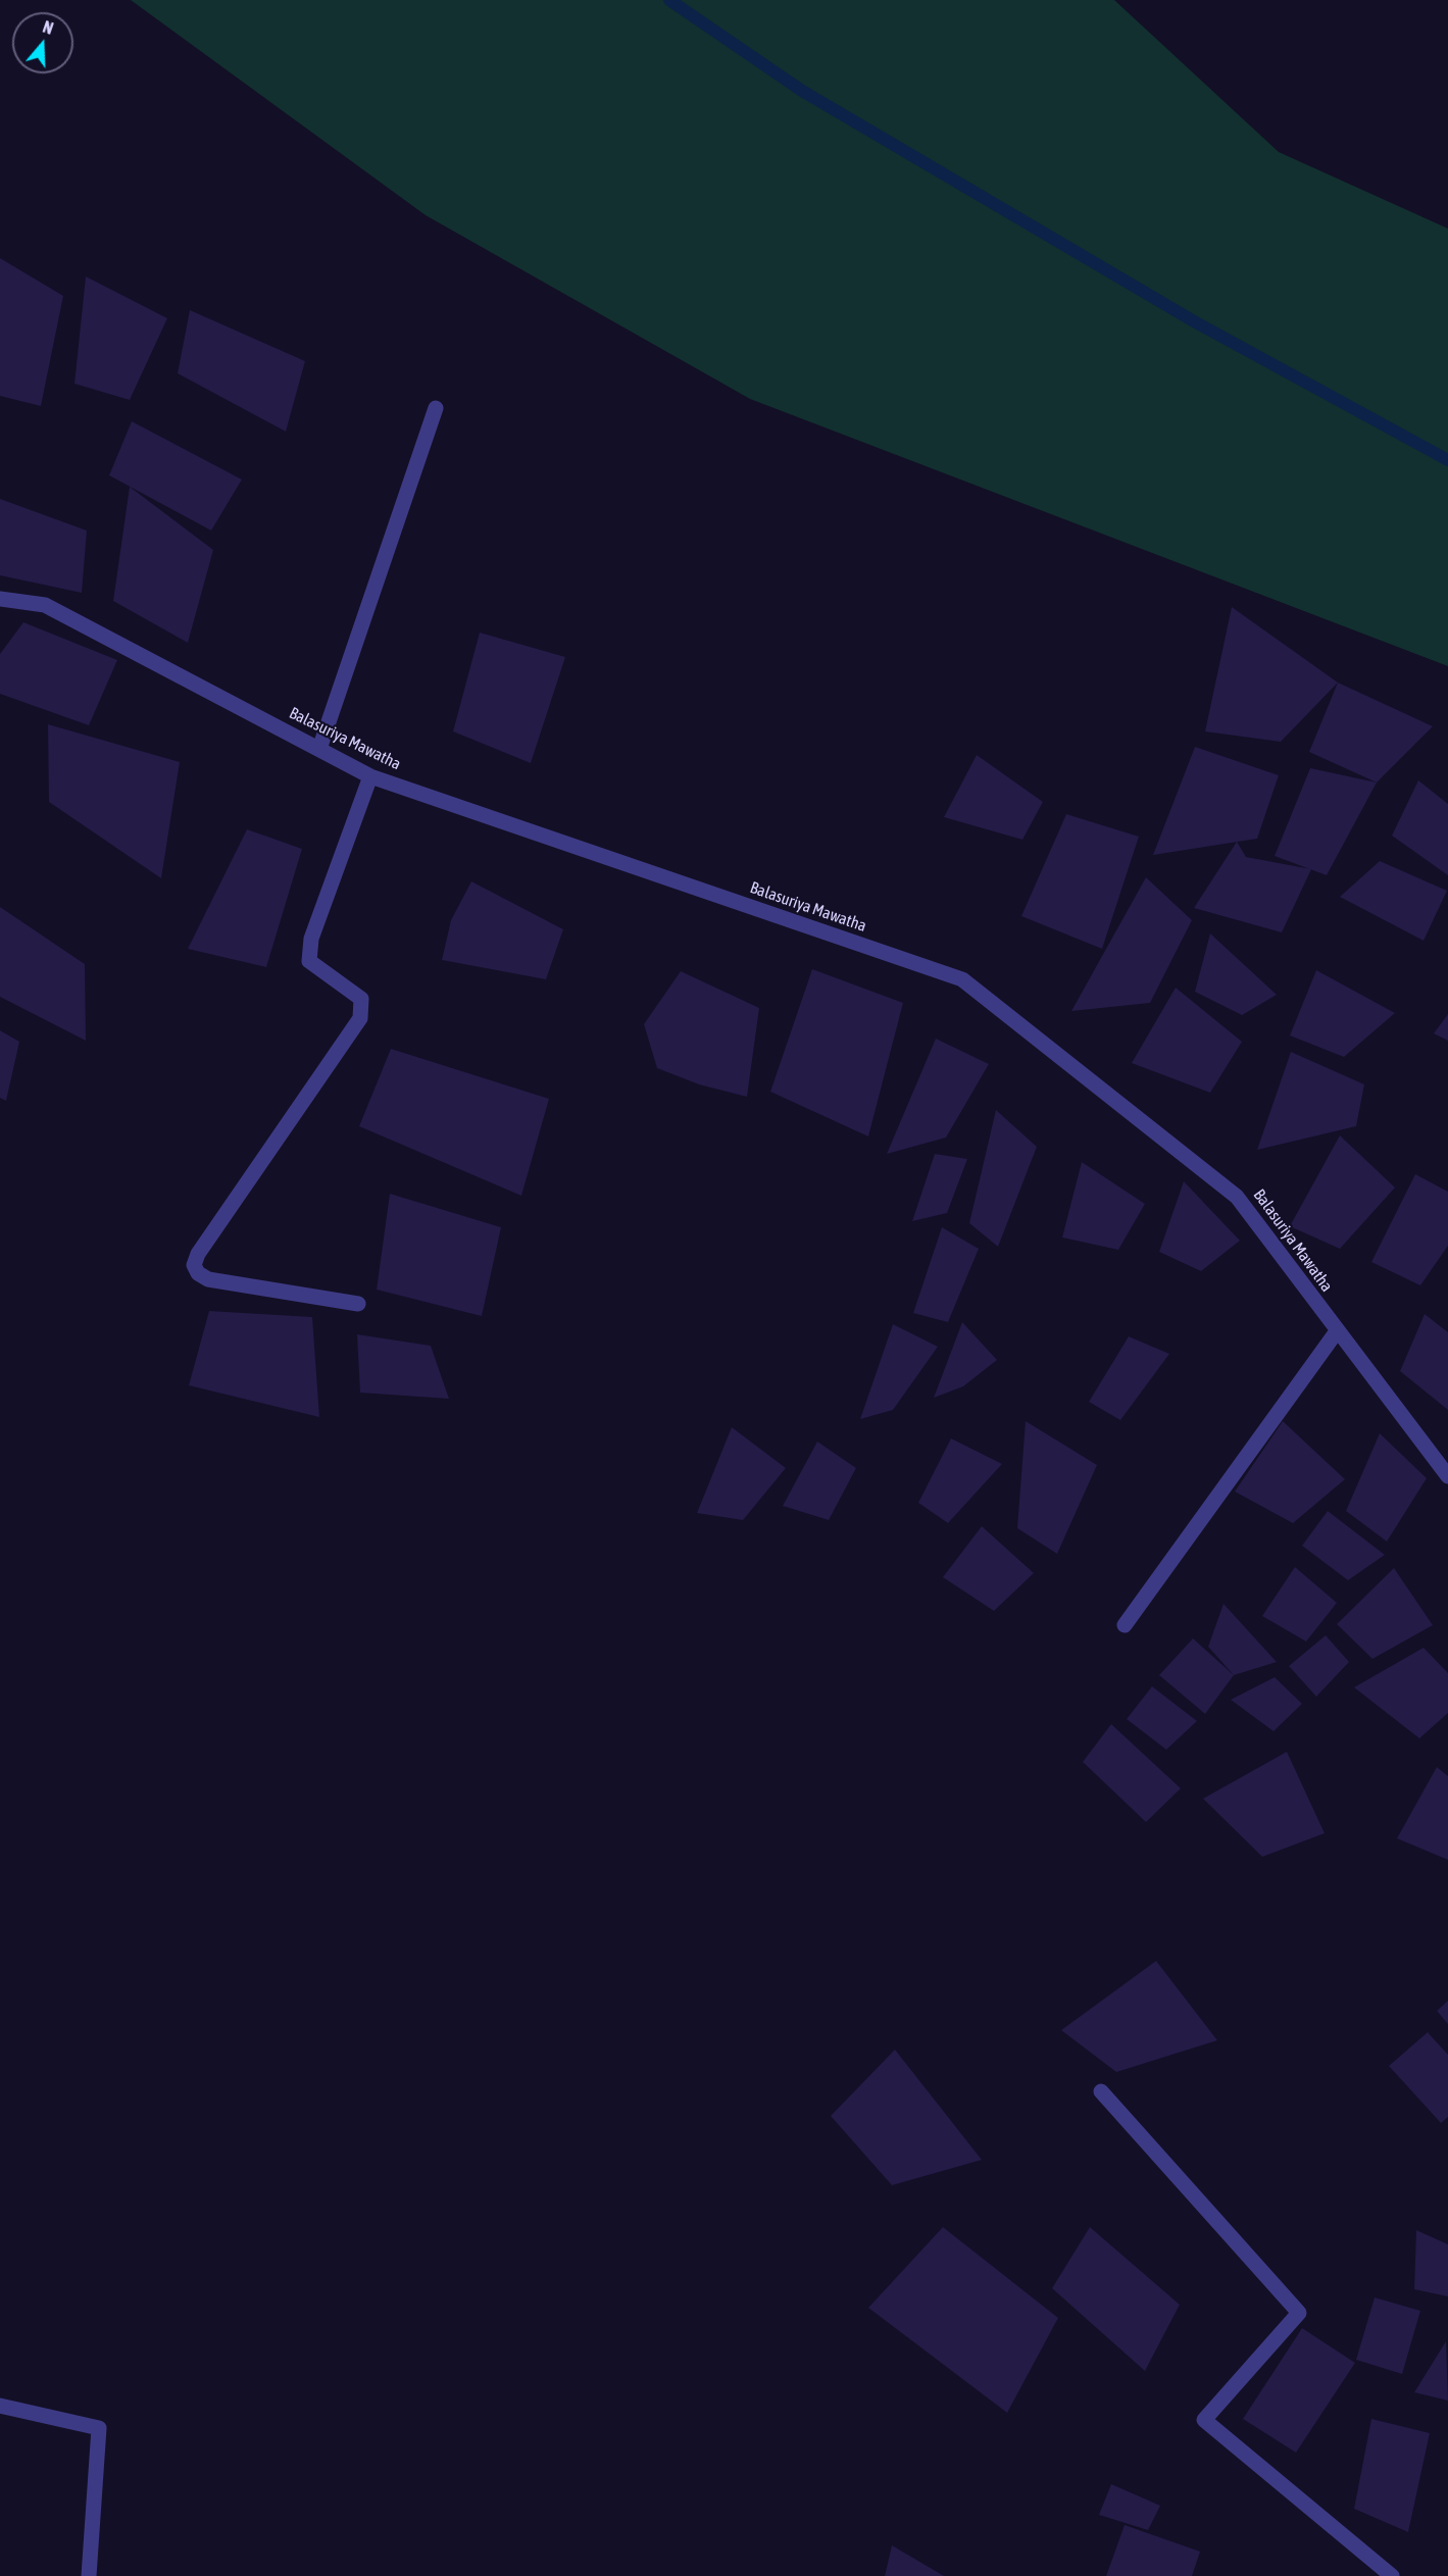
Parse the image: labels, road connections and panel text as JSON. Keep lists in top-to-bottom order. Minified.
{"streets":{"street":["Balasuriya Mawatha"]},"north":"top"}
